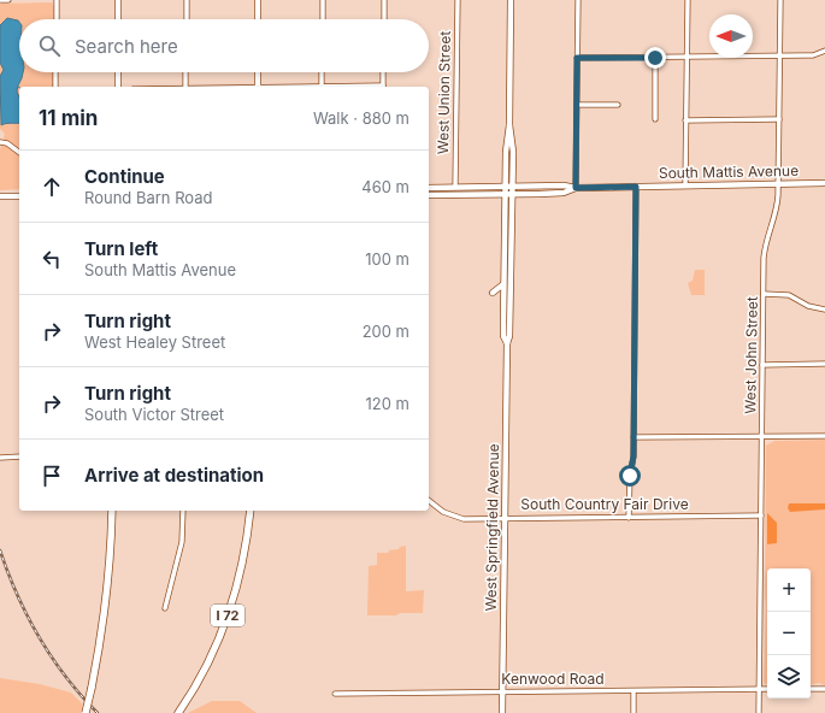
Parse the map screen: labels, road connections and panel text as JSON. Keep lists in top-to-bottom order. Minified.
{"streets":{"highway":["I 72"],"main road":["South Mattis Avenue","West Springfield Avenue"],"street":["West Union Street","West John Street","South Country Fair Drive","Kenwood Road"]},"crossings":[["West Union Street","South Mattis Avenue"],["South Mattis Avenue","West John Street"],["South Mattis Avenue","West Springfield Avenue"],["West John Street","South Country Fair Drive"],["West John Street","Kenwood Road"],["South Country Fair Drive","West Springfield Avenue"],["West Springfield Avenue","Kenwood Road"]],"north":"left","page":{"search":"Search here","heading":["11 min","Walk · 880 m"],"list":[["Continue","Round Barn Road","460 m"],["Turn left","South Mattis Avenue","100 m"],["Turn right","West Healey Street","200 m"],["Turn right","South Victor Street","120 m"],"Arrive at destination"],"map_buttons":["+","−"]}}
